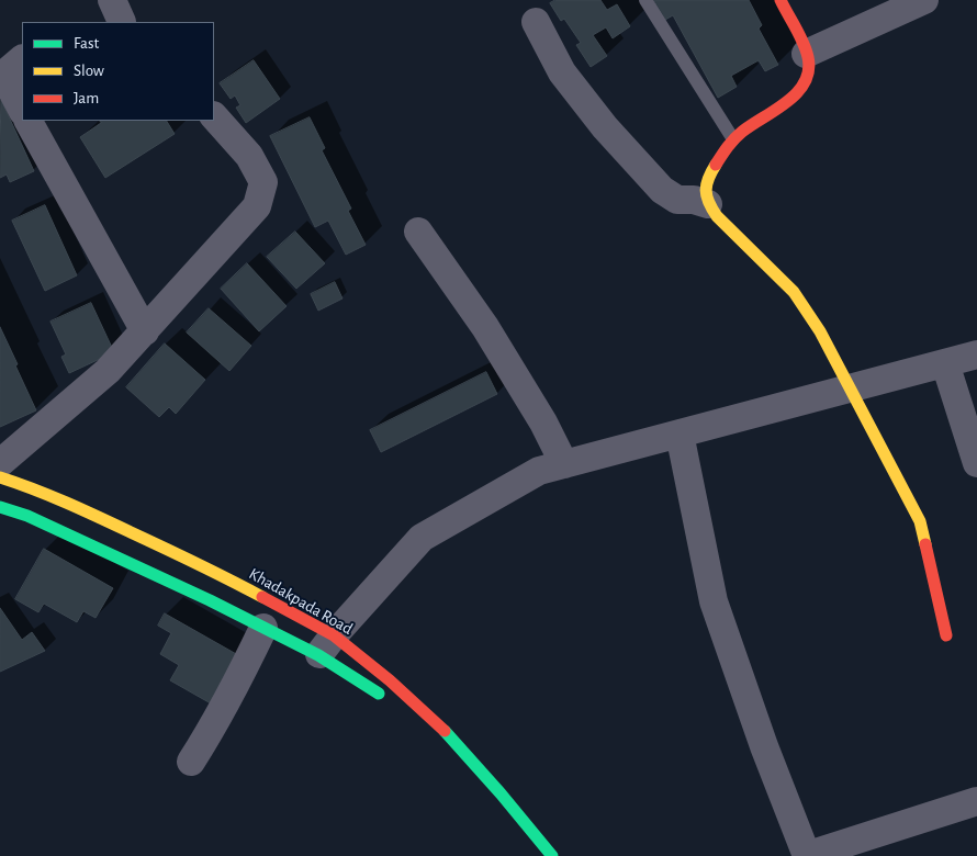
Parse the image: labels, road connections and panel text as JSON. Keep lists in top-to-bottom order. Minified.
{"streets":{"main road":["Khadakpada Road"]},"legend":["Fast","Slow","Jam"]}
